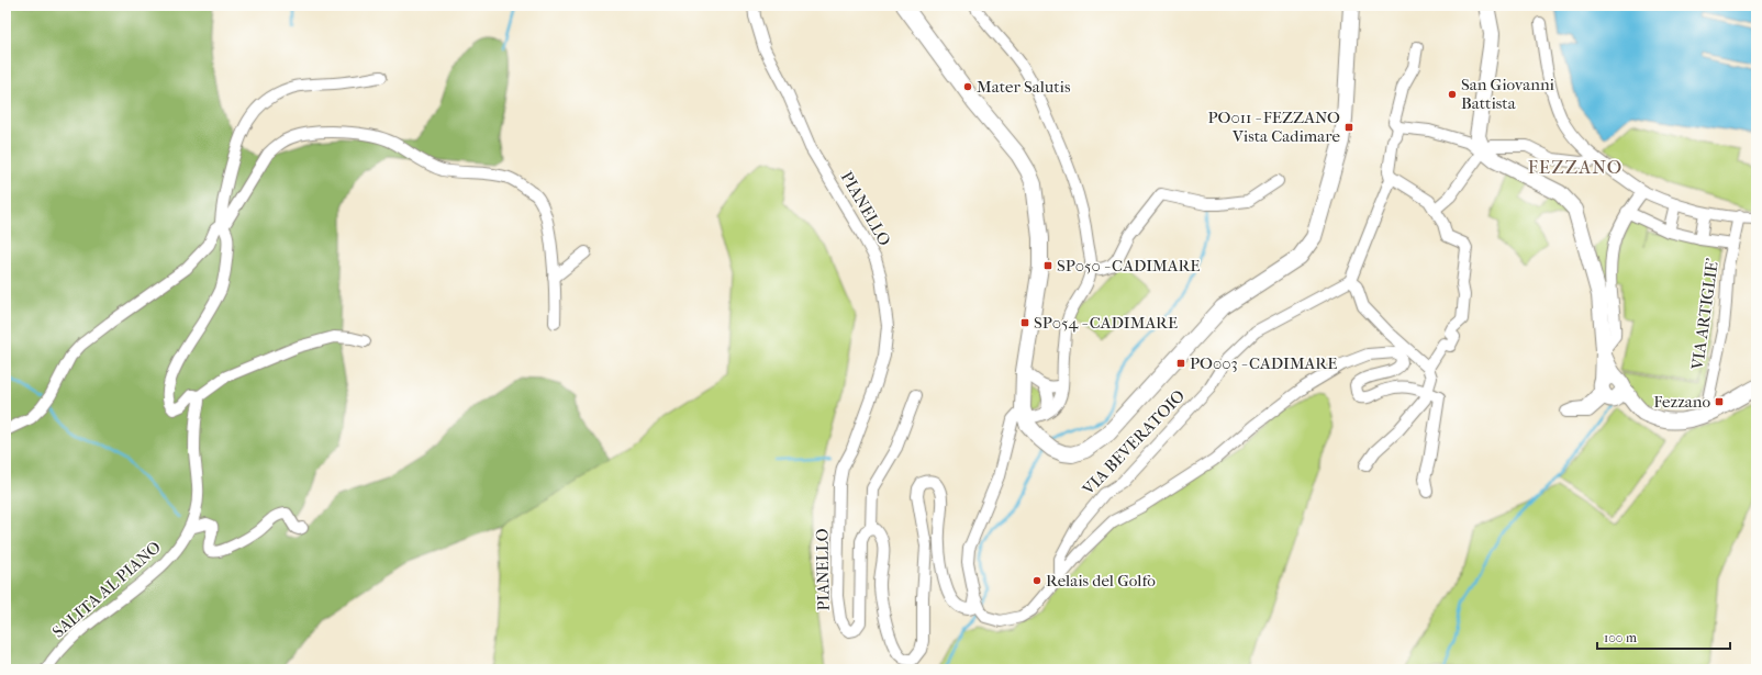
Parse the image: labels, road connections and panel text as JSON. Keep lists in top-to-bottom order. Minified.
{"streets":{"street":["PIANELLO","VIA ARTIGLIE'","VIA BEVERATOIO","SALITA AL PIANO"]},"districts":["FEZZANO"],"places":{"other":["Mater Salutis","San Giovanni Battista","Relais del Golfo"],"transit":["PO011 - FEZZANO Vista Cadimare","SP050 - CADIMARE","SP054 - CADIMARE","PO003 - CADIMARE","Fezzano"]},"scale_bar":"100 m"}
